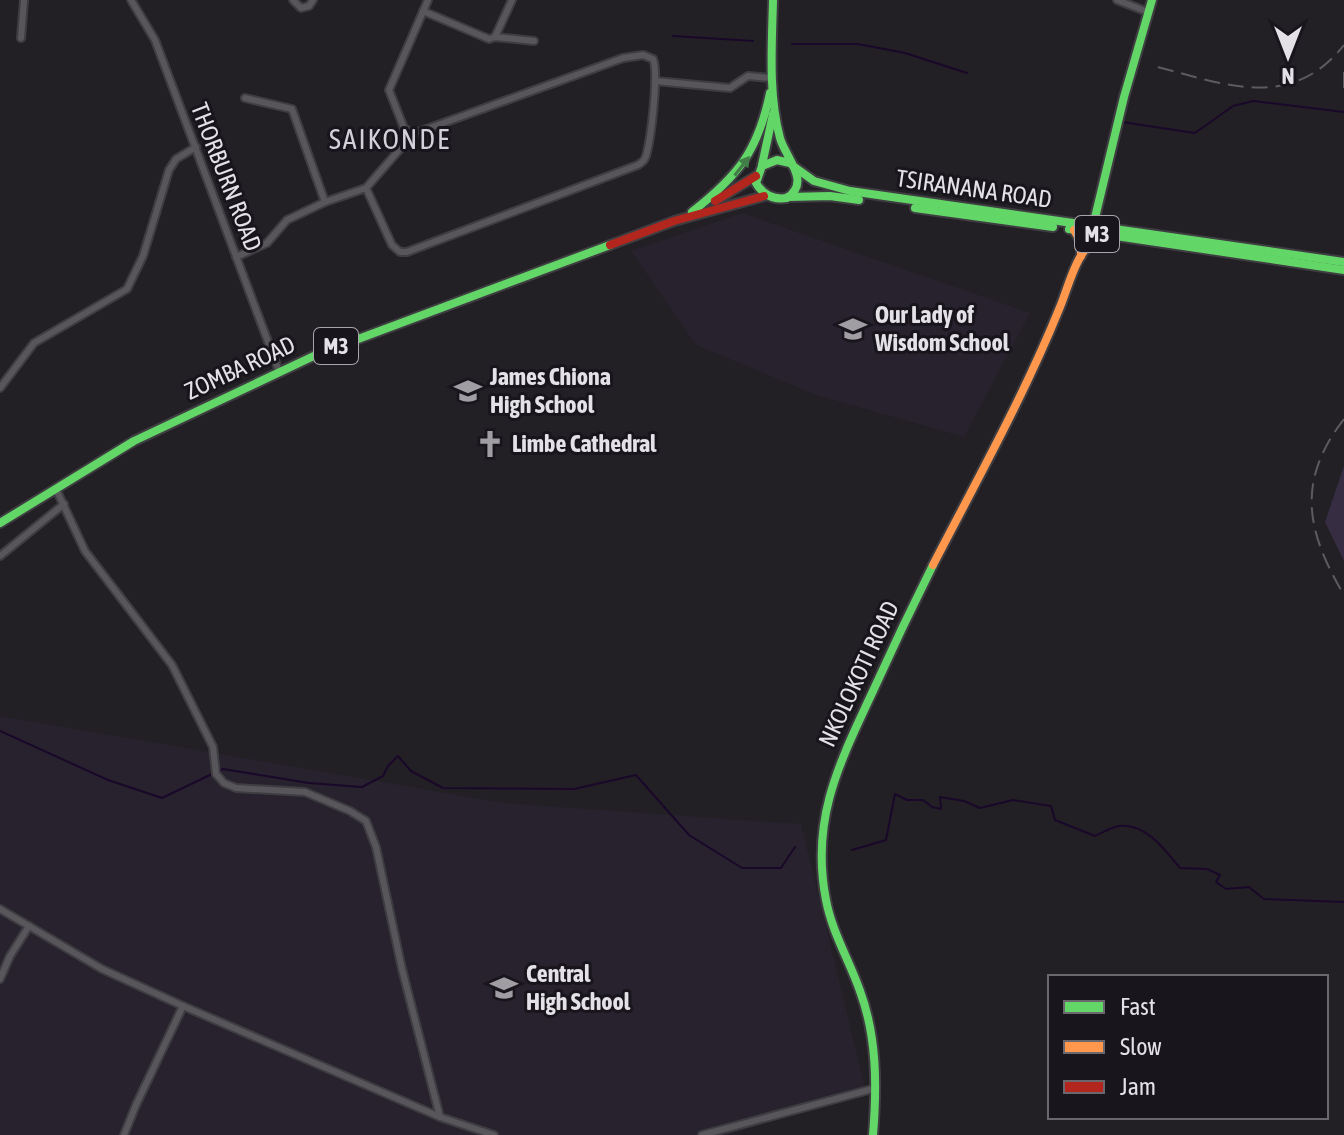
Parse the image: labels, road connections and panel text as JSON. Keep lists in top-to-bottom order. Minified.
{"streets":{"main road":["TSIRANANA ROAD","M3","ZOMBA ROAD","NKOLOKOTI ROAD"],"street":["THORBURN ROAD"]},"crossings":[["THORBURN ROAD","ZOMBA ROAD"],["TSIRANANA ROAD","M3"],["TSIRANANA ROAD","ZOMBA ROAD"],["TSIRANANA ROAD","NKOLOKOTI ROAD"],["M3","ZOMBA ROAD"]],"districts":["SAIKONDE"],"places":{"school or university":["Our Lady of Wisdom School","James Chiona High School","Central High School"],"church":["Limbe Cathedral"]},"legend":["Fast","Slow","Jam"],"north":"bottom"}
